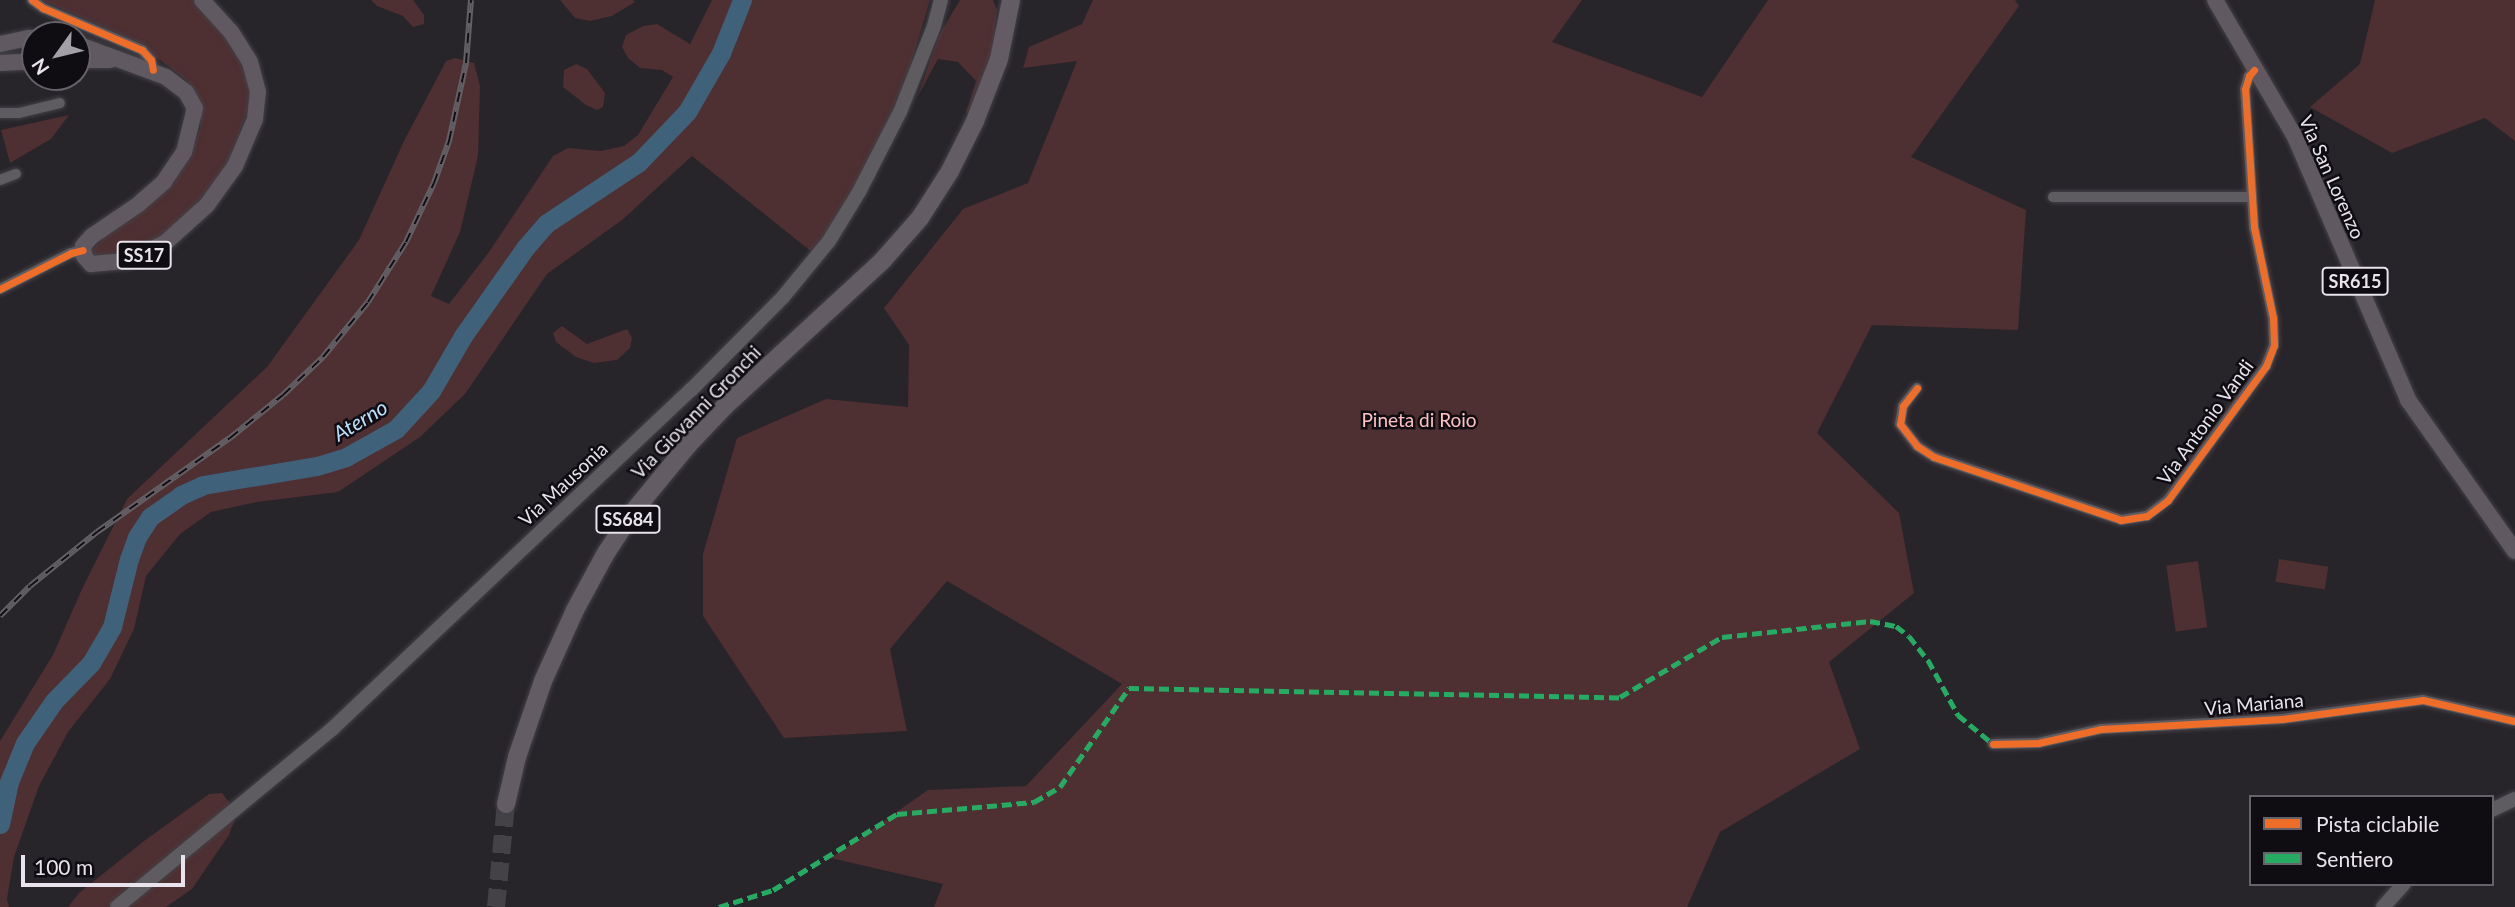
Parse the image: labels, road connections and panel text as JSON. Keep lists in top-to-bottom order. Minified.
{"streets":{"highway":["Via Giovanni Gronchi","SS684"],"main road":["Via San Lorenzo","SS17","SR615","Via Mausonia"],"street":["Via Antonio Vandi","Via Mariana"]},"crossings":[["Via San Lorenzo","Via Antonio Vandi"]],"water":["Aterno"],"parks":["Pineta di Roio"],"legend":["Pista ciclabile","Sentiero"],"scale_bar":"100 m","north":"bottom left"}
